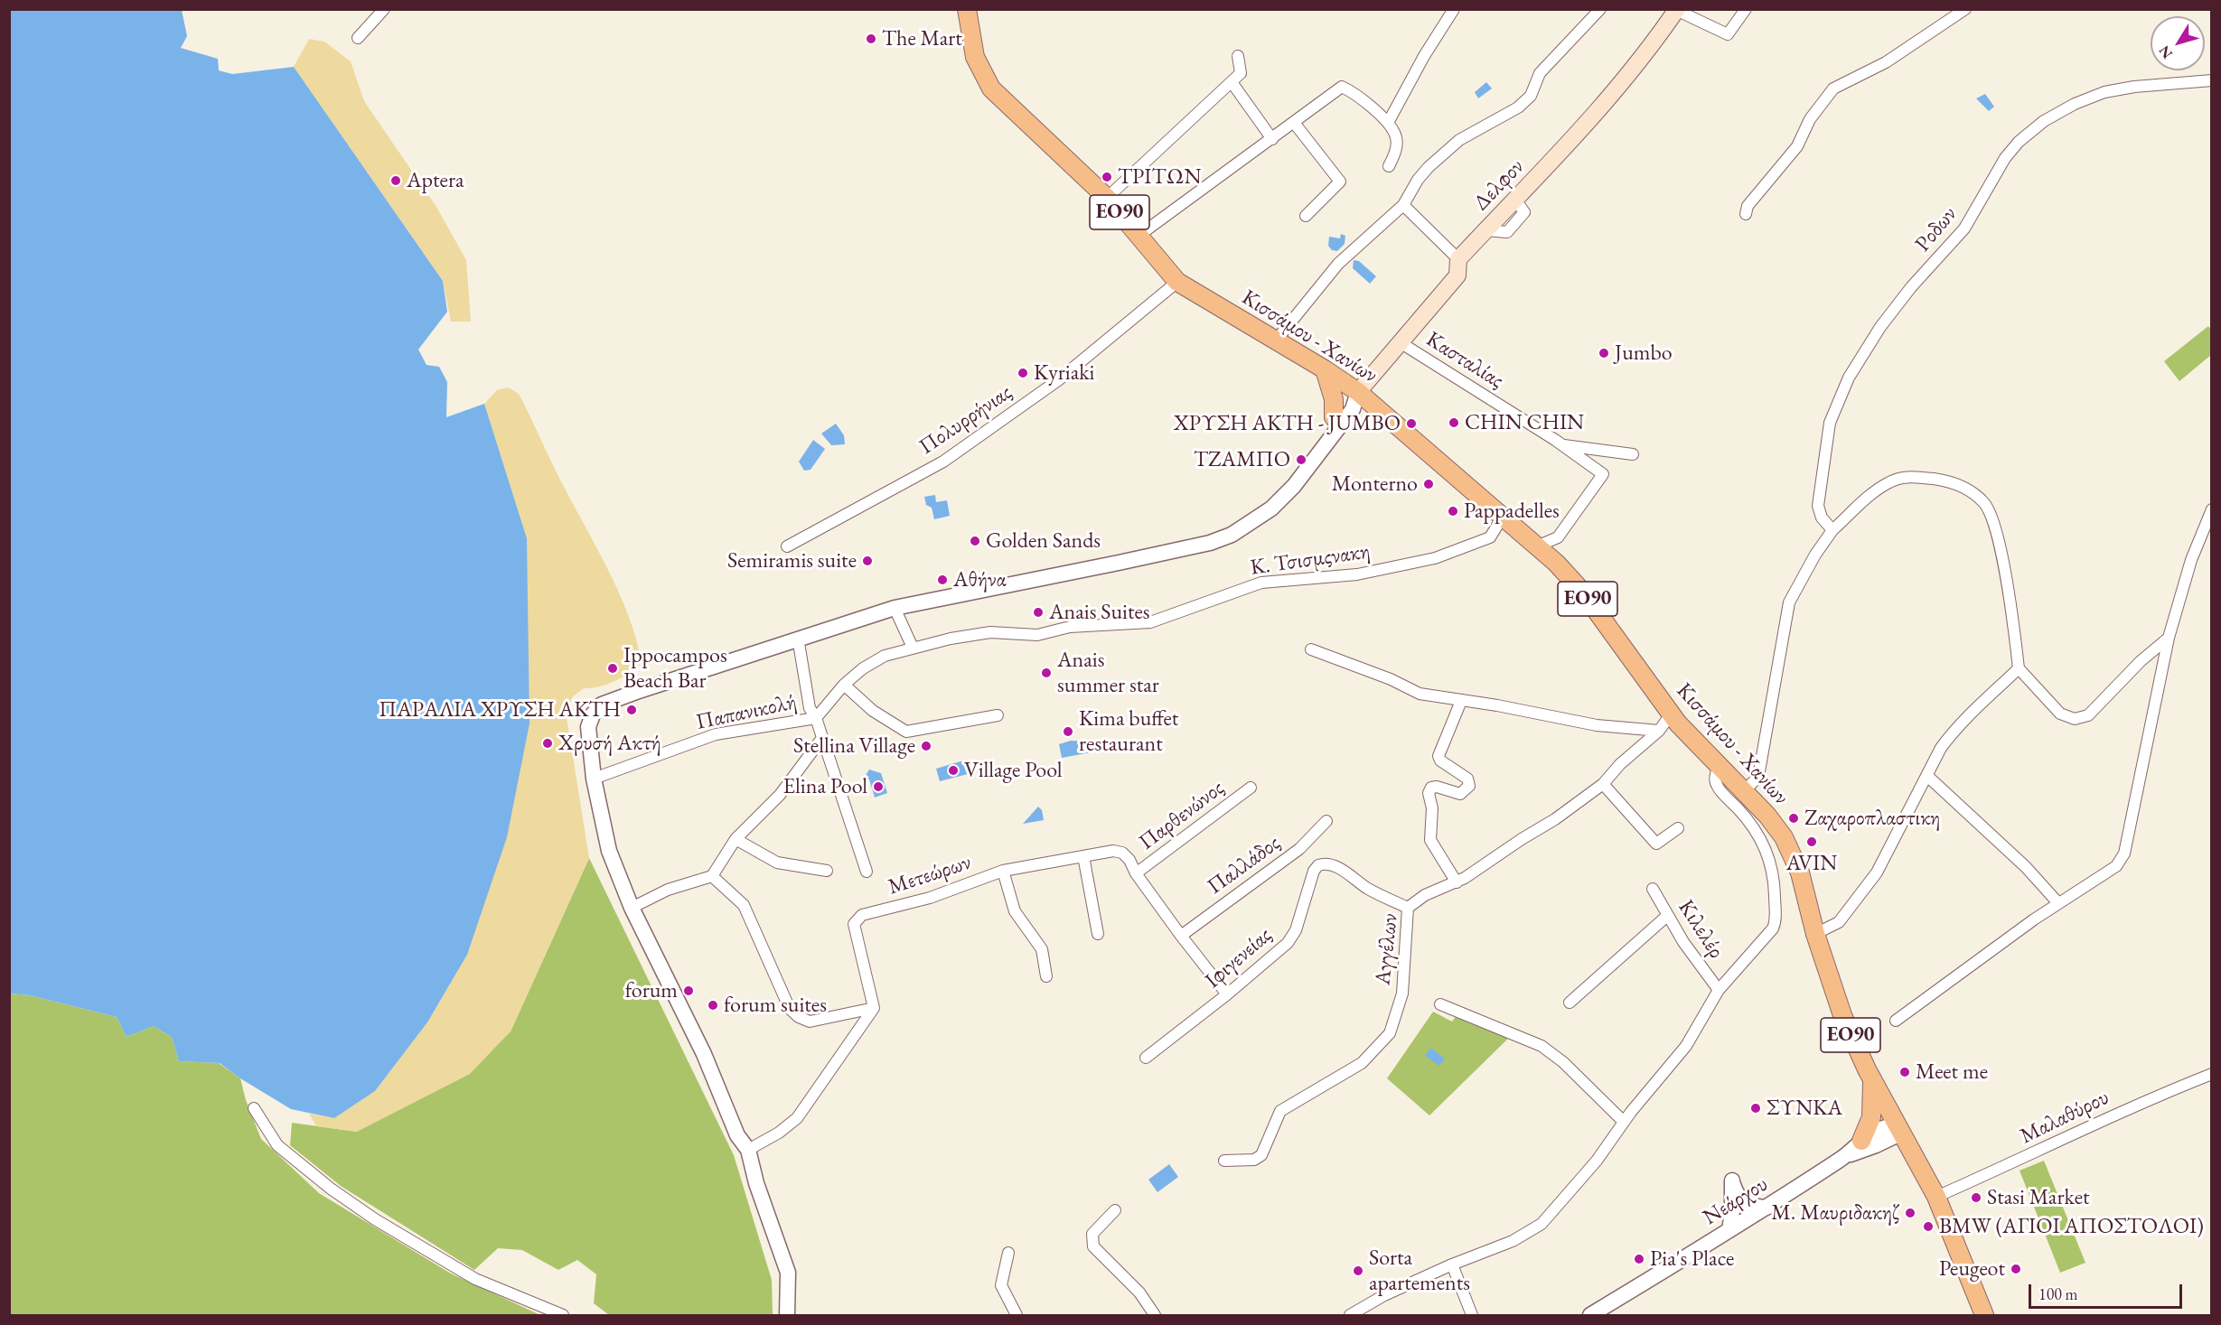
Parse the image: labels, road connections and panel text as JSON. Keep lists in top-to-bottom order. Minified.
{"streets":{"main road":["Δελφον","ΕΟ90","Κισσάμου - Χανίων"],"street":["Ροδων","Κασταλίας","Πολυρρήνιας","Κ. Τσισμςνακη","Παπανικολή","Παρθενώνος","Παλλάδος","Μετεώρων","Κιλελέρ","Αγγέλων","Ιφιγενείας","Μαλαθύρου","Νεάρχου"]},"crossings":[["Δελφον","Κισσάμου - Χανίων"],["Δελφον","Κασταλίας"],["Κισσάμου - Χανίων","Πολυρρήνιας"],["Κισσάμου - Χανίων","Κ. Τσισμςνακη"],["Κισσάμου - Χανίων","Αγγέλων"],["Κισσάμου - Χανίων","Μαλαθύρου"],["Κισσάμου - Χανίων","Νεάρχου"],["Κ. Τσισμςνακη","Παπανικολή"],["Παρθενώνος","Μετεώρων"],["Παλλάδος","Μετεώρων"],["Μετεώρων","Ιφιγενείας"],["Αγγέλων","Ιφιγενείας"]],"places":["The Mart","ΤΡΙΤΩΝ","Aptera","Jumbo","Kyriaki","CHIN CHIN","ΧΡΥΣΗ ΑΚΤΗ - JUMBO","ΤΖΑΜΠΟ","Monterno","Pappadelles","Golden Sands","Semiramis suite","Αθήνα","Anais Suites","Ippocampos Beach Bar","Anais summer star","ΠΑΡΑΛΙΑ ΧΡΥΣΗ ΑΚΤΗ","Kima buffet restaurant","Χρυσή Ακτή","Stellina Village","Village Pool","Elina Pool","Ζαχαροπλαστικη","AVIN","forum","forum suites","Meet me","ΣΥΝΚΑ","Stasi Market","Μ. Μαυριδακηζ","BMW (ΑΓΙΟΙ ΑΠΟΣΤΟΛΟΙ)","Pia's Place","Peugeot","Sorta apartements"],"scale_bar":"100 m","north":"bottom left"}
